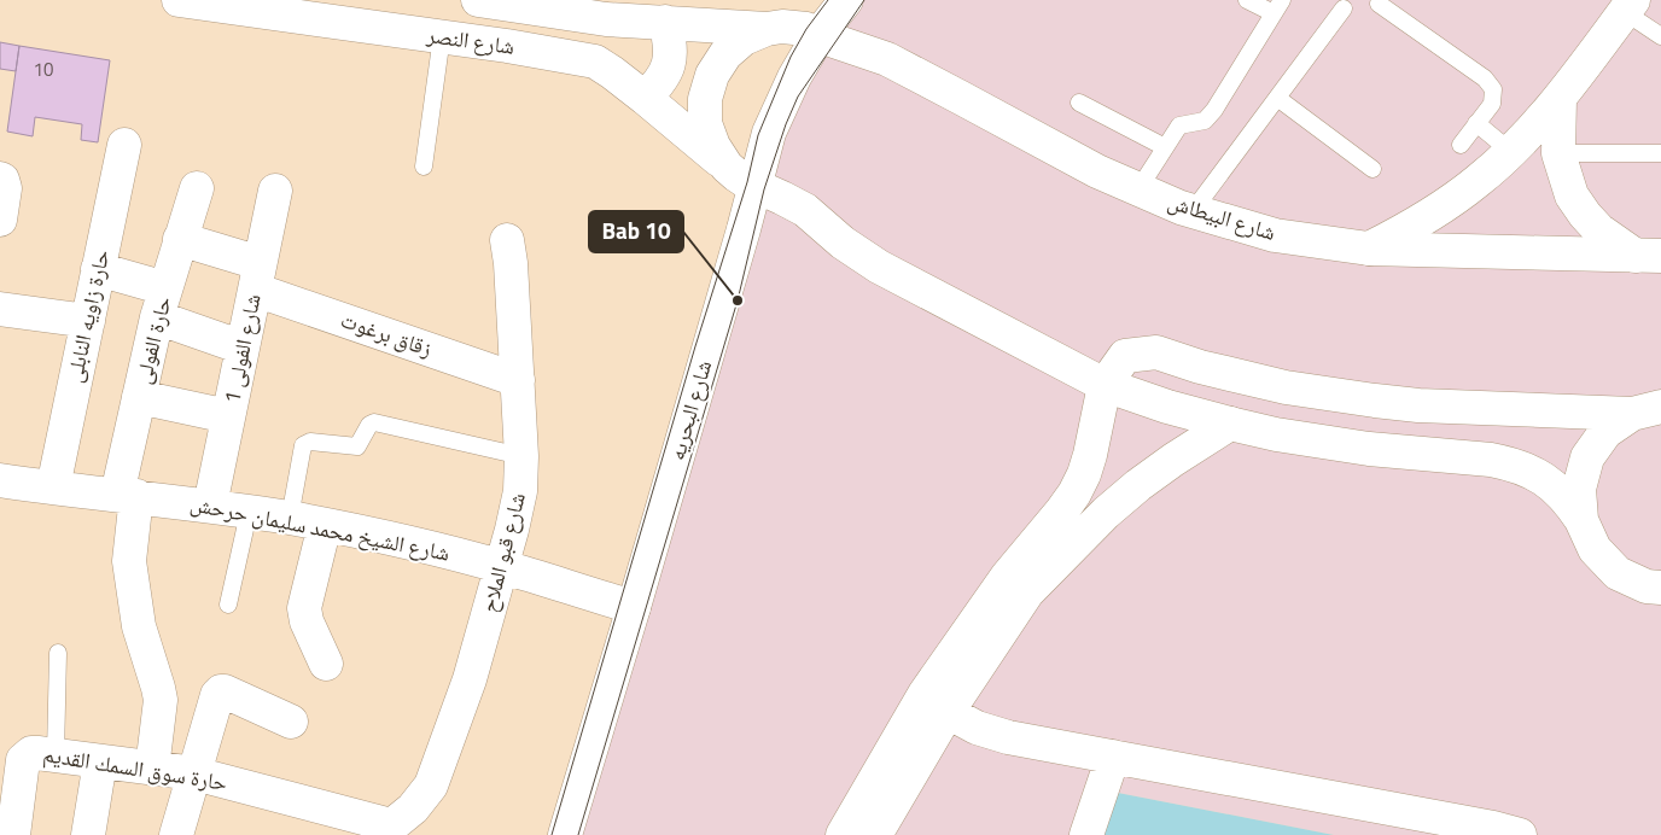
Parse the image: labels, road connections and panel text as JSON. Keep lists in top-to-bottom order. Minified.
{"streets":{"street":["شارع النصر","شارع البيطاش","حارة زاويه النابلى","زقاق برغوت","حارة الفولى","شارع الفولى 1","شارع البحريه","شارع الشيخ محمد سليمان حرحش","شارع قبو الملاح","حارة سوق السمك القديم"]},"crossings":[["شارع النصر","شارع البيطاش"],["شارع النصر","شارع البحريه"],["شارع البيطاش","شارع البحريه"],["حارة زاويه النابلى","شارع الشيخ محمد سليمان حرحش"],["زقاق برغوت","حارة الفولى"],["زقاق برغوت","شارع الفولى 1"],["زقاق برغوت","شارع قبو الملاح"],["حارة الفولى","شارع الشيخ محمد سليمان حرحش"],["حارة الفولى","حارة سوق السمك القديم"],["شارع الفولى 1","شارع الشيخ محمد سليمان حرحش"],["شارع البحريه","شارع الشيخ محمد سليمان حرحش"],["شارع الشيخ محمد سليمان حرحش","شارع قبو الملاح"],["شارع قبو الملاح","حارة سوق السمك القديم"]],"places":["Bab 10"],"house_numbers":["10"]}
